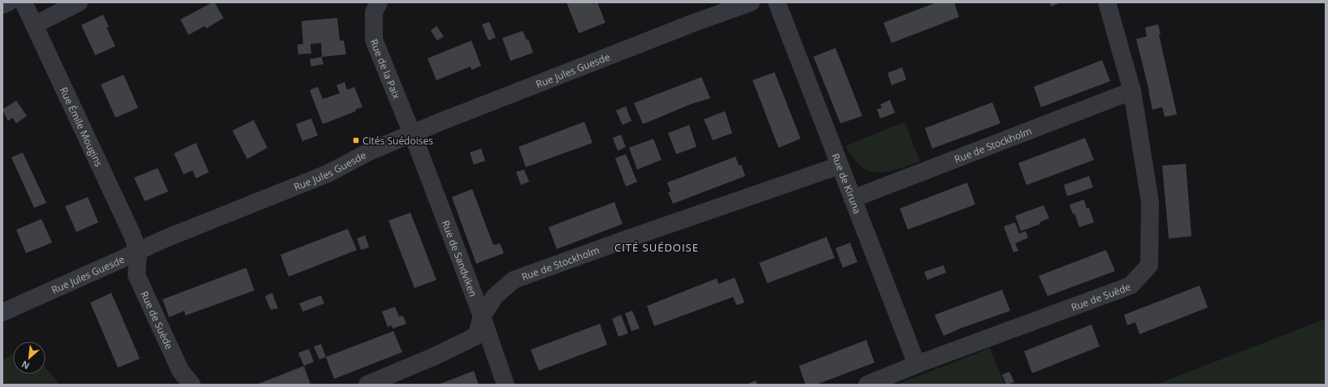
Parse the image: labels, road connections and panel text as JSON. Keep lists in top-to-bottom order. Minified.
{"streets":{"street":["Rue de la Paix","Rue Jules Guesde","Rue Émile Mougins","Rue de Stockholm","Rue de Kiruna","Rue de Sandviken","Rue de Suède"]},"crossings":[["Rue de la Paix","Rue Jules Guesde"],["Rue de la Paix","Rue de Sandviken"],["Rue Jules Guesde","Rue Émile Mougins"],["Rue Jules Guesde","Rue de Sandviken"],["Rue Jules Guesde","Rue de Suède"],["Rue Émile Mougins","Rue de Suède"],["Rue de Stockholm","Rue de Kiruna"],["Rue de Stockholm","Rue de Sandviken"],["Rue de Stockholm","Rue de Suède"],["Rue de Kiruna","Rue de Suède"]],"districts":["CITÉ SUÉDOISE"],"places":{"transit":["Cités Suédoises"]},"north":"bottom left"}
